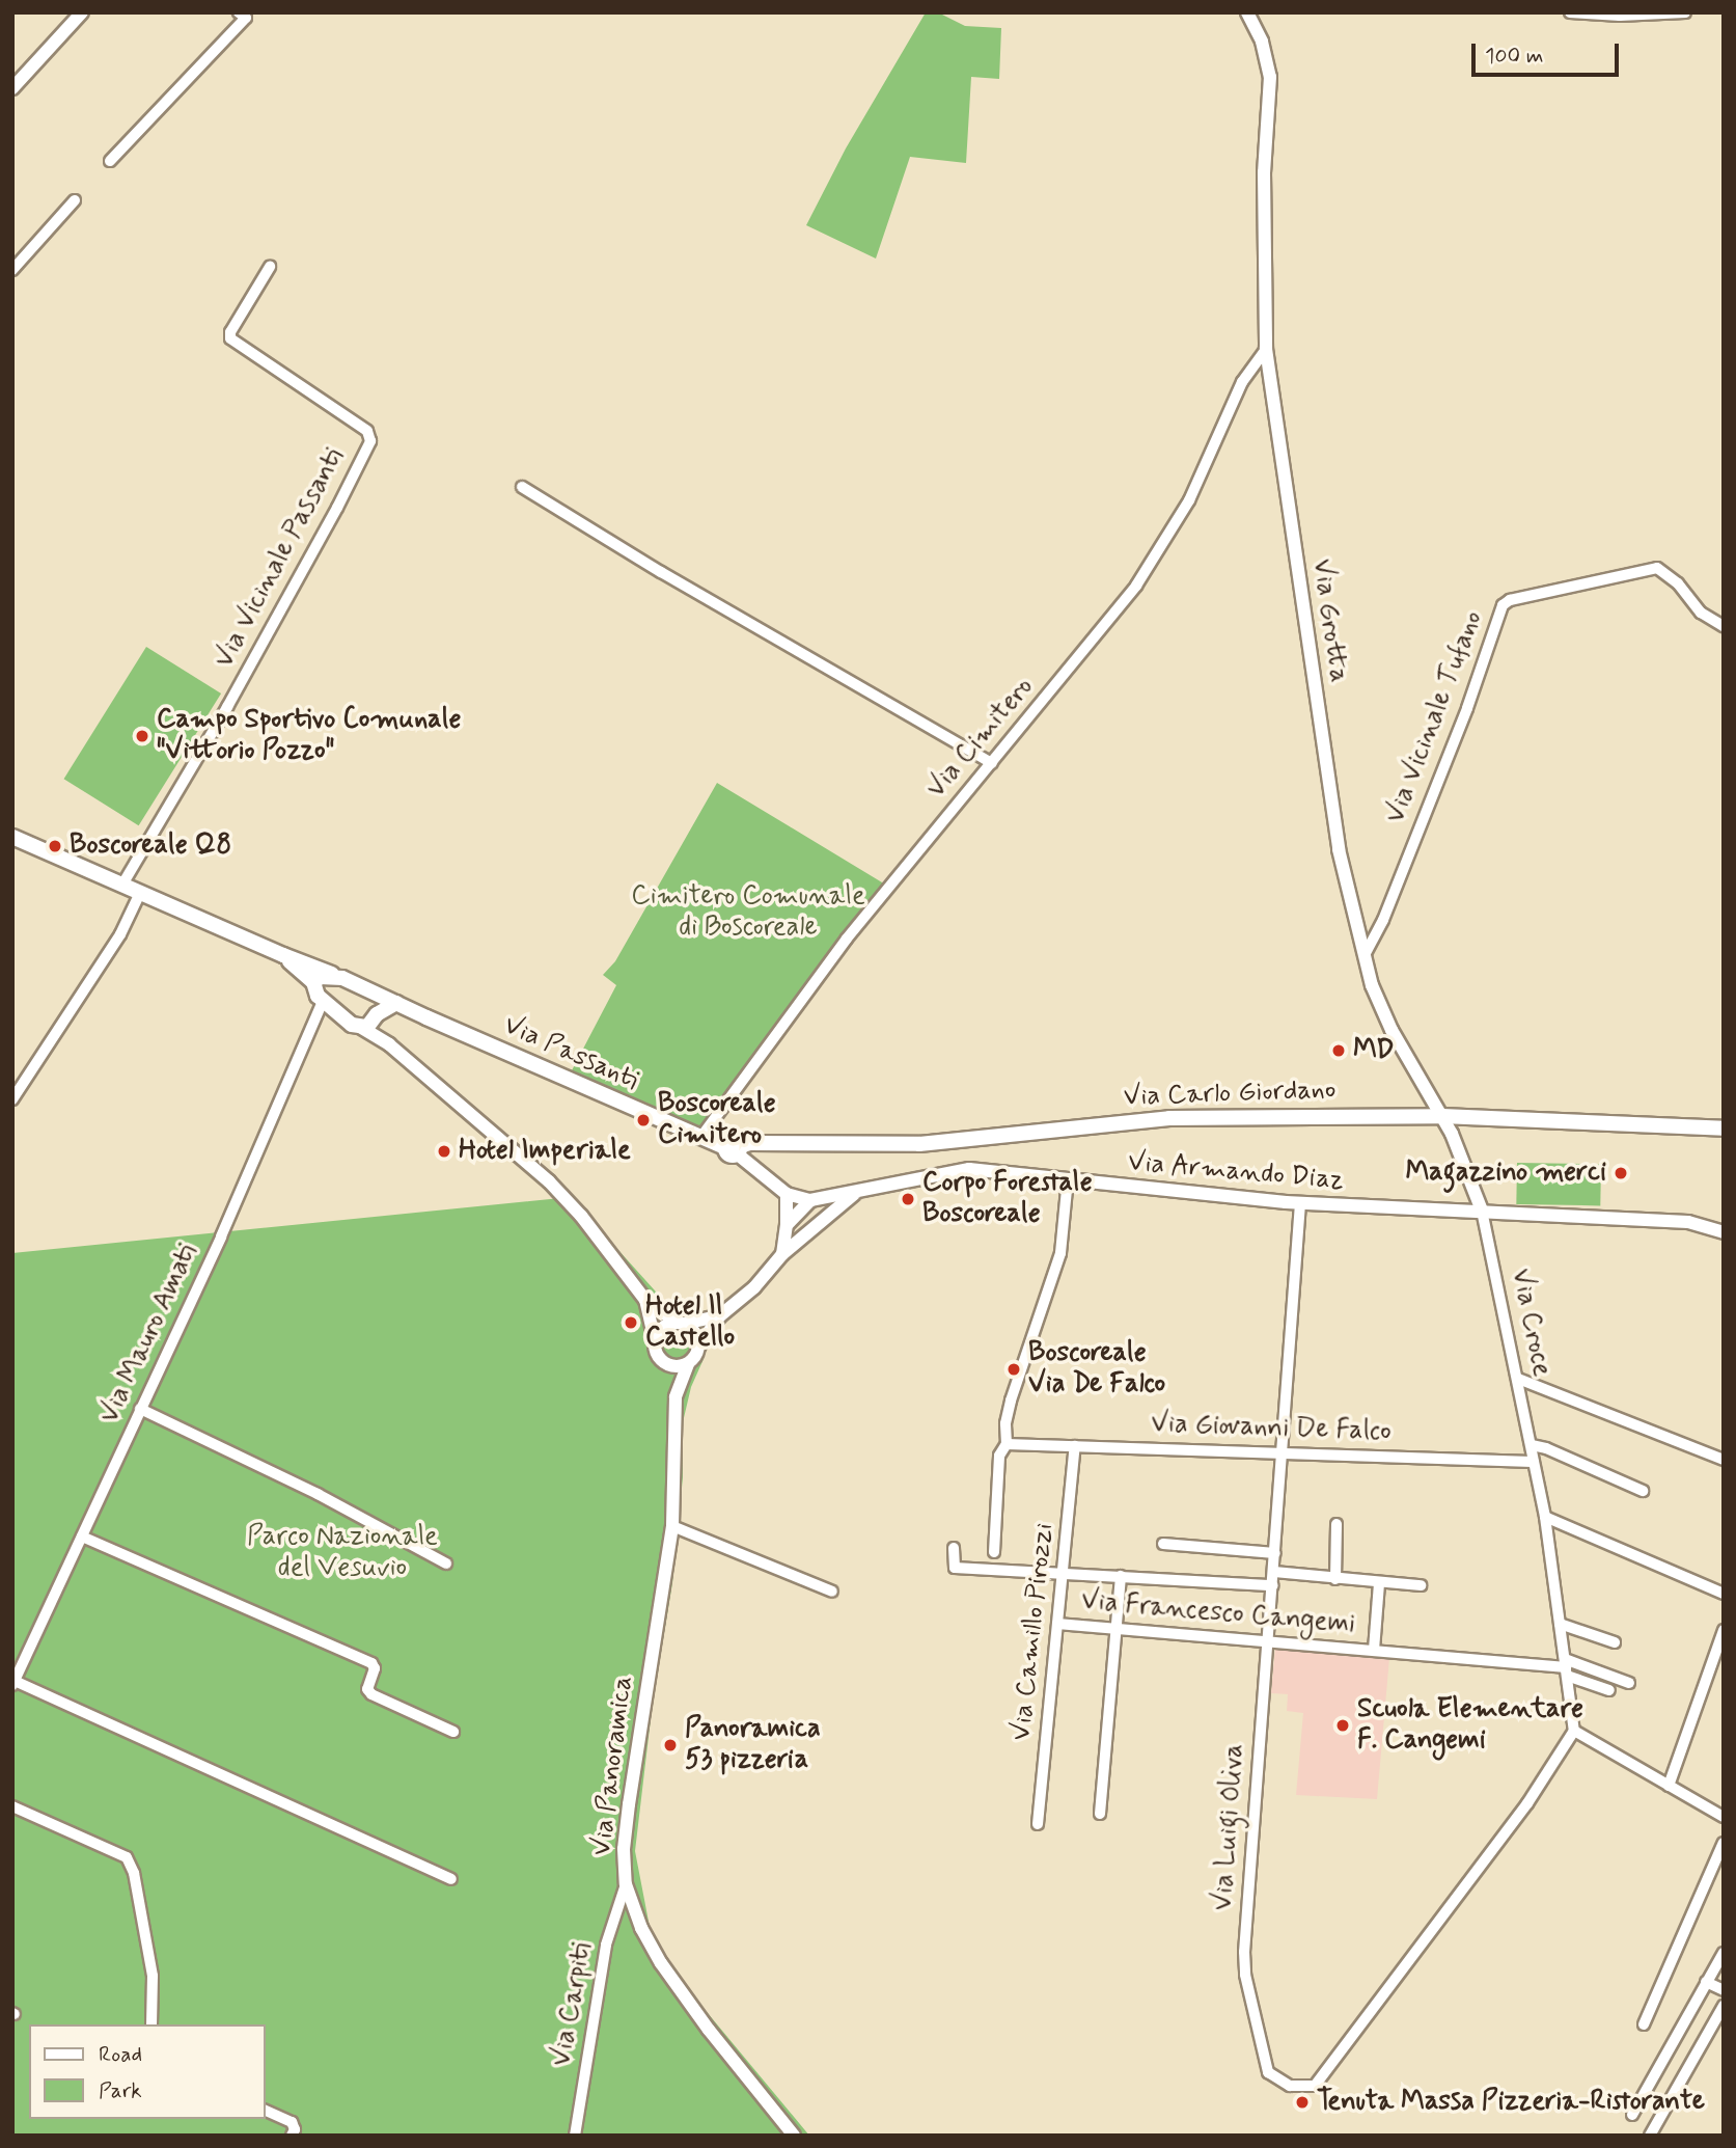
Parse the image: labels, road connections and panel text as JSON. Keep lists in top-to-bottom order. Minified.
{"streets":{"main road":["Via Passanti","Via Carlo Giordano"],"street":["Via Vicinale Passanti","Via Grotta","Via Vicinale Tufano","Via Cimitero","Via Armando Diaz","Via Croce","Via Mauro Amati","Via Giovanni De Falco","Via Francesco Cangemi","Via Camillo Pirozzi","Via Panoramica","Via Luigi Oliva","Via Carpiti"]},"crossings":[["Via Vicinale Passanti","Via Passanti"],["Via Grotta","Via Vicinale Tufano"],["Via Grotta","Via Cimitero"],["Via Grotta","Via Carlo Giordano"],["Via Grotta","Via Armando Diaz"],["Via Grotta","Via Croce"],["Via Cimitero","Via Passanti"],["Via Passanti","Via Carlo Giordano"],["Via Passanti","Via Armando Diaz"],["Via Passanti","Via Mauro Amati"],["Via Passanti","Via Panoramica"],["Via Armando Diaz","Via Croce"],["Via Armando Diaz","Via Panoramica"],["Via Armando Diaz","Via Luigi Oliva"],["Via Croce","Via Giovanni De Falco"],["Via Croce","Via Francesco Cangemi"],["Via Croce","Via Luigi Oliva"],["Via Giovanni De Falco","Via Camillo Pirozzi"],["Via Giovanni De Falco","Via Luigi Oliva"],["Via Francesco Cangemi","Via Camillo Pirozzi"],["Via Francesco Cangemi","Via Luigi Oliva"],["Via Panoramica","Via Carpiti"]],"parks":["Cimitero Comunale di Boscoreale","Parco Nazionale del Vesuvio"],"places":["Campo Sportivo Comunale \"Vittorio Pozzo\"","Boscoreale Q8","MD","Boscoreale Cimitero","Hotel Imperiale","Magazzino merci","Corpo Forestale Boscoreale","Hotel Il Castello","Boscoreale Via De Falco","Scuola Elementare F. Cangemi","Panoramica 53 pizzeria","Tenuta Massa Pizzeria-Ristorante"],"legend":["Road","Park"],"scale_bar":"100 m"}
